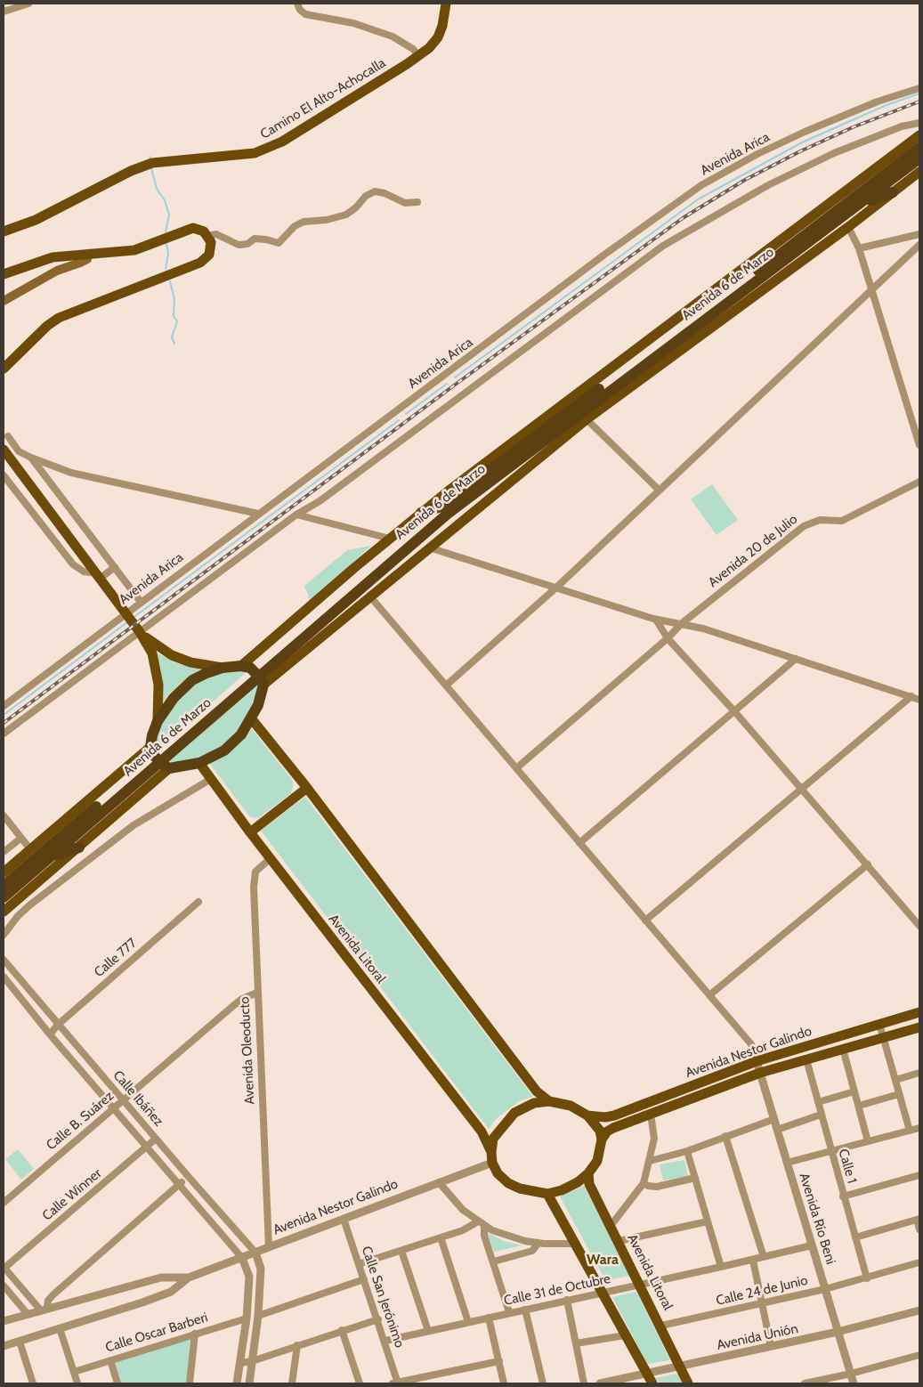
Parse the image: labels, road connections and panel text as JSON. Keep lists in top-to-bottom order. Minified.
{"streets":{"highway":["Avenida 6 de Marzo"],"main road":["Camino El Alto-Achocalla","Avenida Litoral","Avenida Nestor Galindo"],"street":["Avenida Arica","Avenida 20 de Julio","Calle 777","Avenida Oleoducto","Calle Ibáñez","Calle B. Suárez","Calle 1","Calle Winner","Avenida Río Beni","Calle 31 de Octubre","Calle 24 de Junio","Calle San Jerónimo","Calle Oscar Barberi","Avenida Unión"]},"crossings":[["Avenida Litoral","Avenida Oleoducto"],["Avenida Litoral","Avenida Nestor Galindo"],["Avenida Litoral","Calle 31 de Octubre"],["Avenida Litoral","Calle 24 de Junio"],["Avenida Litoral","Avenida Unión"],["Calle 777","Calle Ibáñez"],["Avenida Oleoducto","Avenida Nestor Galindo"],["Avenida Oleoducto","Calle B. Suárez"],["Avenida Nestor Galindo","Calle Ibáñez"],["Avenida Nestor Galindo","Calle 1"],["Avenida Nestor Galindo","Avenida Río Beni"],["Avenida Nestor Galindo","Calle San Jerónimo"],["Calle Ibáñez","Calle B. Suárez"],["Calle Ibáñez","Calle Winner"],["Calle 1","Calle 24 de Junio"],["Avenida Río Beni","Calle 31 de Octubre"],["Avenida Río Beni","Calle 24 de Junio"],["Avenida Río Beni","Avenida Unión"],["Calle 31 de Octubre","Calle San Jerónimo"]],"districts":["Wara"]}
